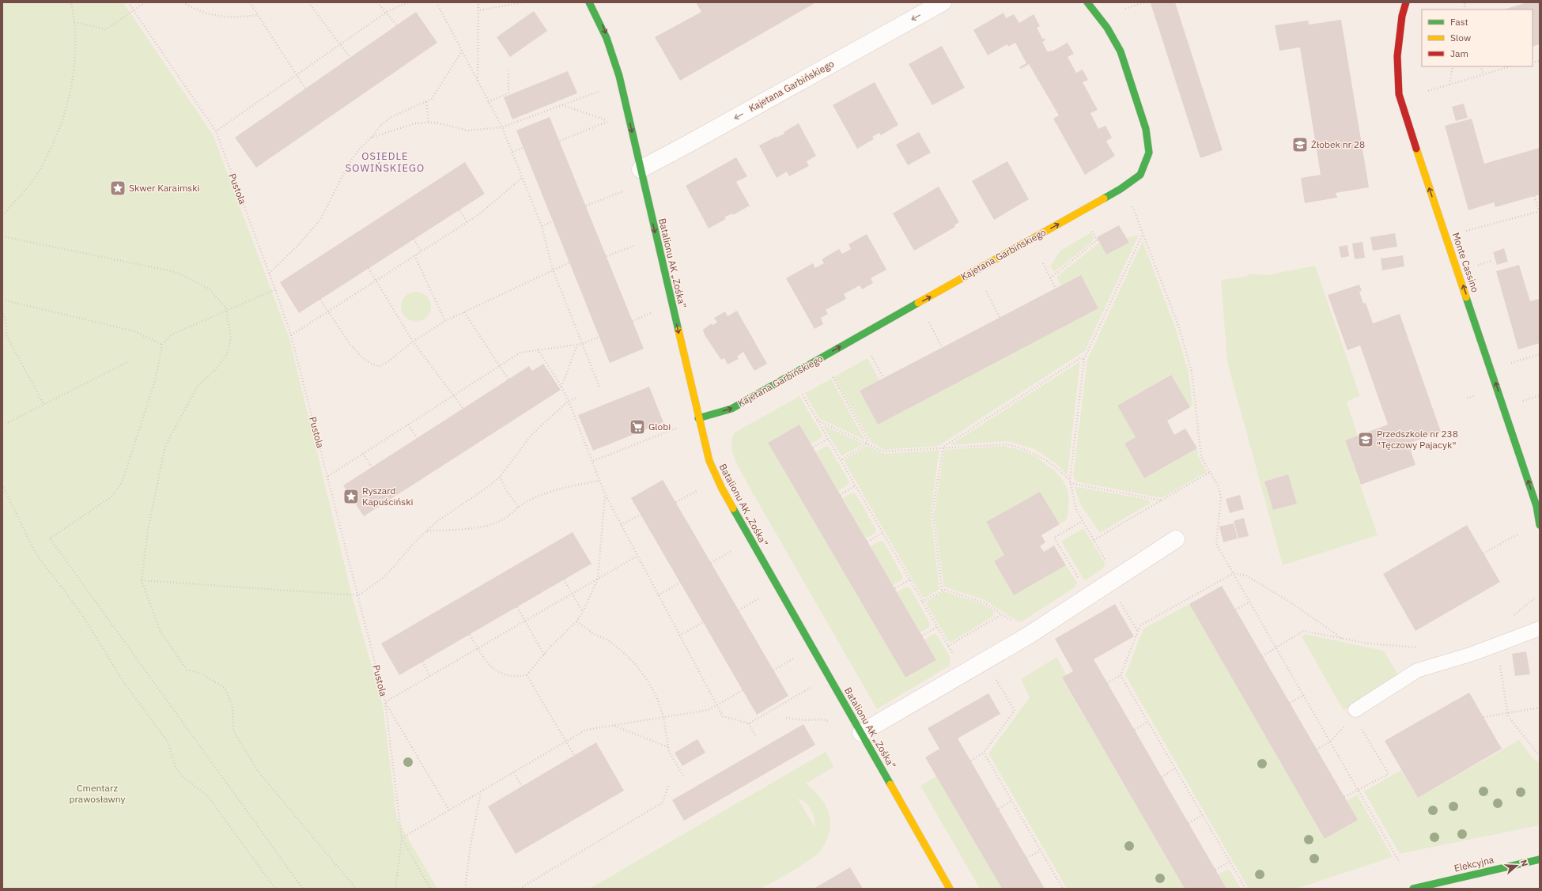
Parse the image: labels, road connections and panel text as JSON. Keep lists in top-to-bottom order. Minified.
{"streets":{"street":["Kajetana Garbińskiego","Monte Cassino","Batalionu AK „Zośka”","Elekcyjna"],"path":["Pustola"]},"crossings":[["Kajetana Garbińskiego","Batalionu AK „Zośka”"]],"one_way":["Monte Cassino","Batalionu AK „Zośka”"],"districts":["OSIEDLE SOWIŃSKIEGO"],"parks":["Cmentarz prawosławny"],"places":{"school or university":["Żłobek nr 28","Przedszkole nr 238 \"Tęczowy Pajacyk\""],"place":["Skwer Karaimski","Ryszard Kapuściński"],"supermarket":["Globi"]},"legend":["Fast","Slow","Jam"],"north":"right"}
